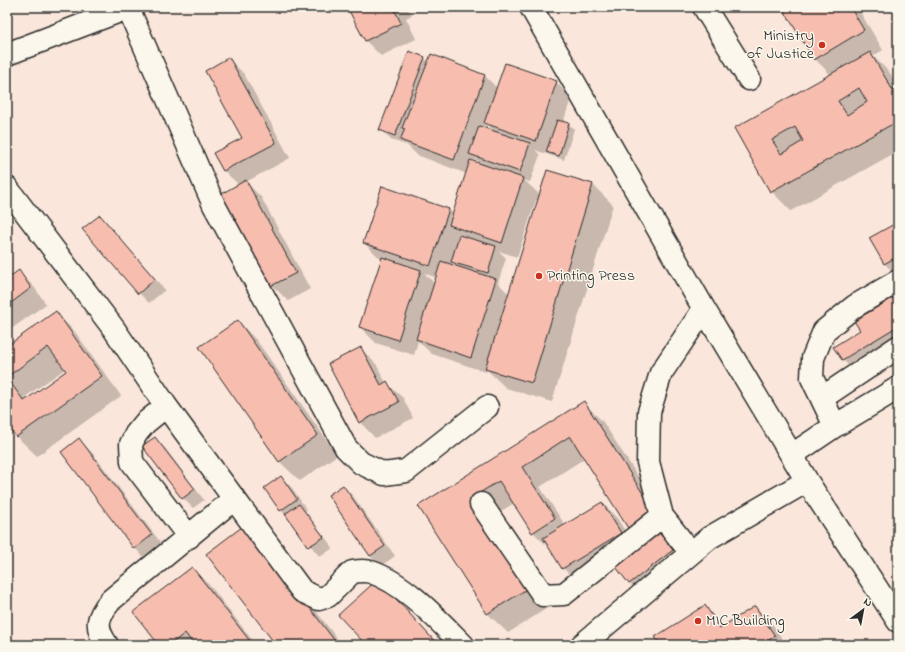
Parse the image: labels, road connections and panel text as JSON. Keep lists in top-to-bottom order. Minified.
{"places":["Ministry of Justice","Printing Press","MIC Building"],"north":"top right"}
